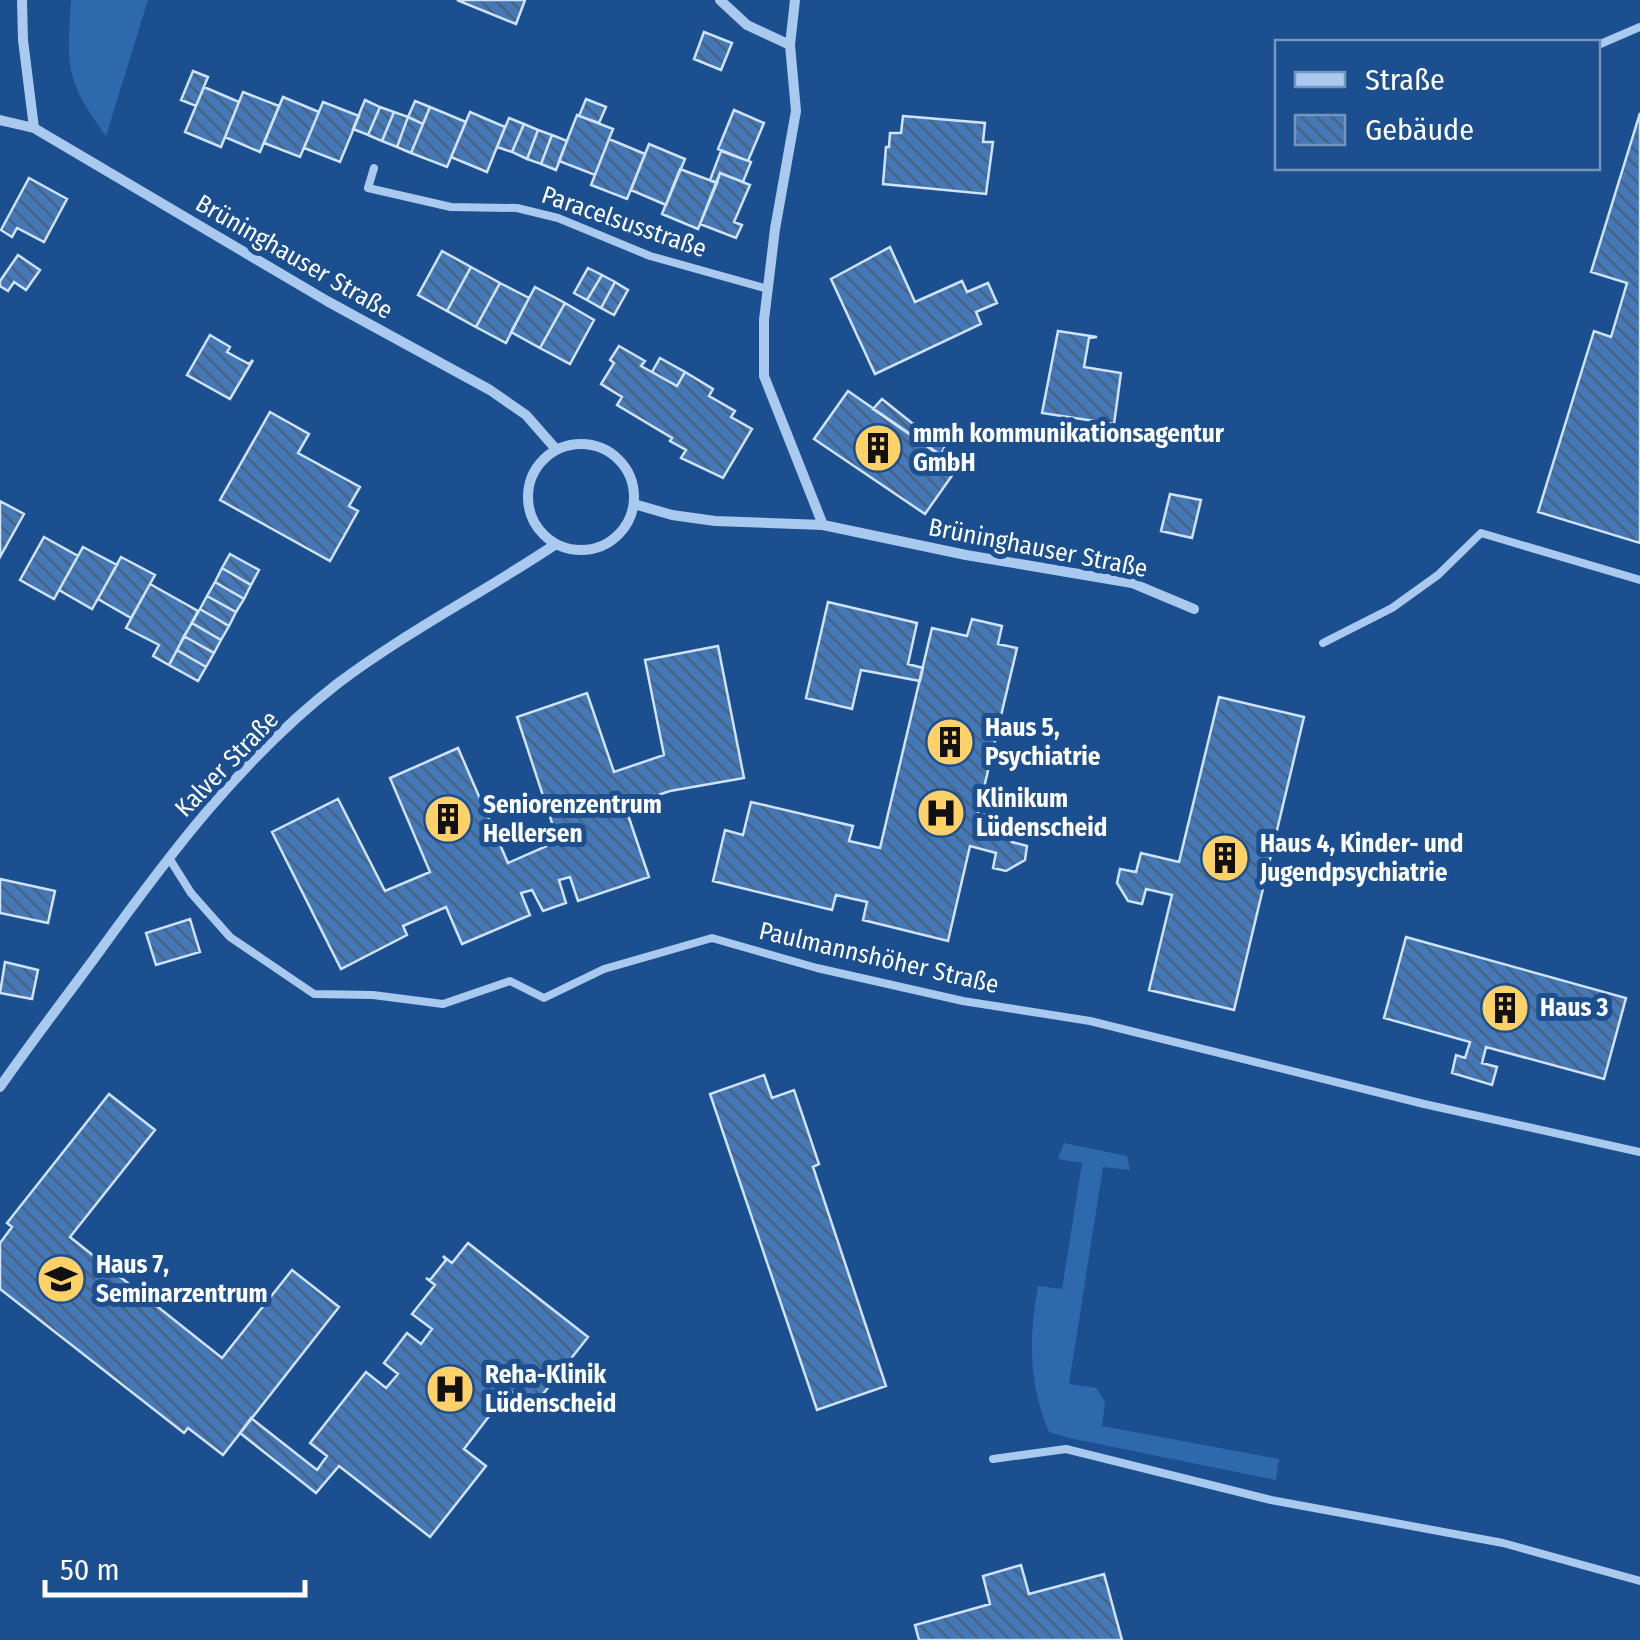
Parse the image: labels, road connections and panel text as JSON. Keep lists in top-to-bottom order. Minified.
{"streets":{"street":["Brüninghauser Straße","Kalver Straße"],"lane":["Paracelsusstraße","Paulmannshöher Straße"]},"crossings":[["Brüninghauser Straße","Kalver Straße"],["Kalver Straße","Paulmannshöher Straße"]],"places":{"building":["mmh kommunikationsagentur GmbH","Haus 5, Psychiatrie","Seniorenzentrum Hellersen","Haus 4, Kinder- und Jugendpsychiatrie","Haus 3"],"hospital":["Klinikum Lüdenscheid","Reha-Klinik Lüdenscheid"],"school or university":["Haus 7, Seminarzentrum"]},"legend":["Straße","Gebäude"],"scale_bar":"50 m"}
